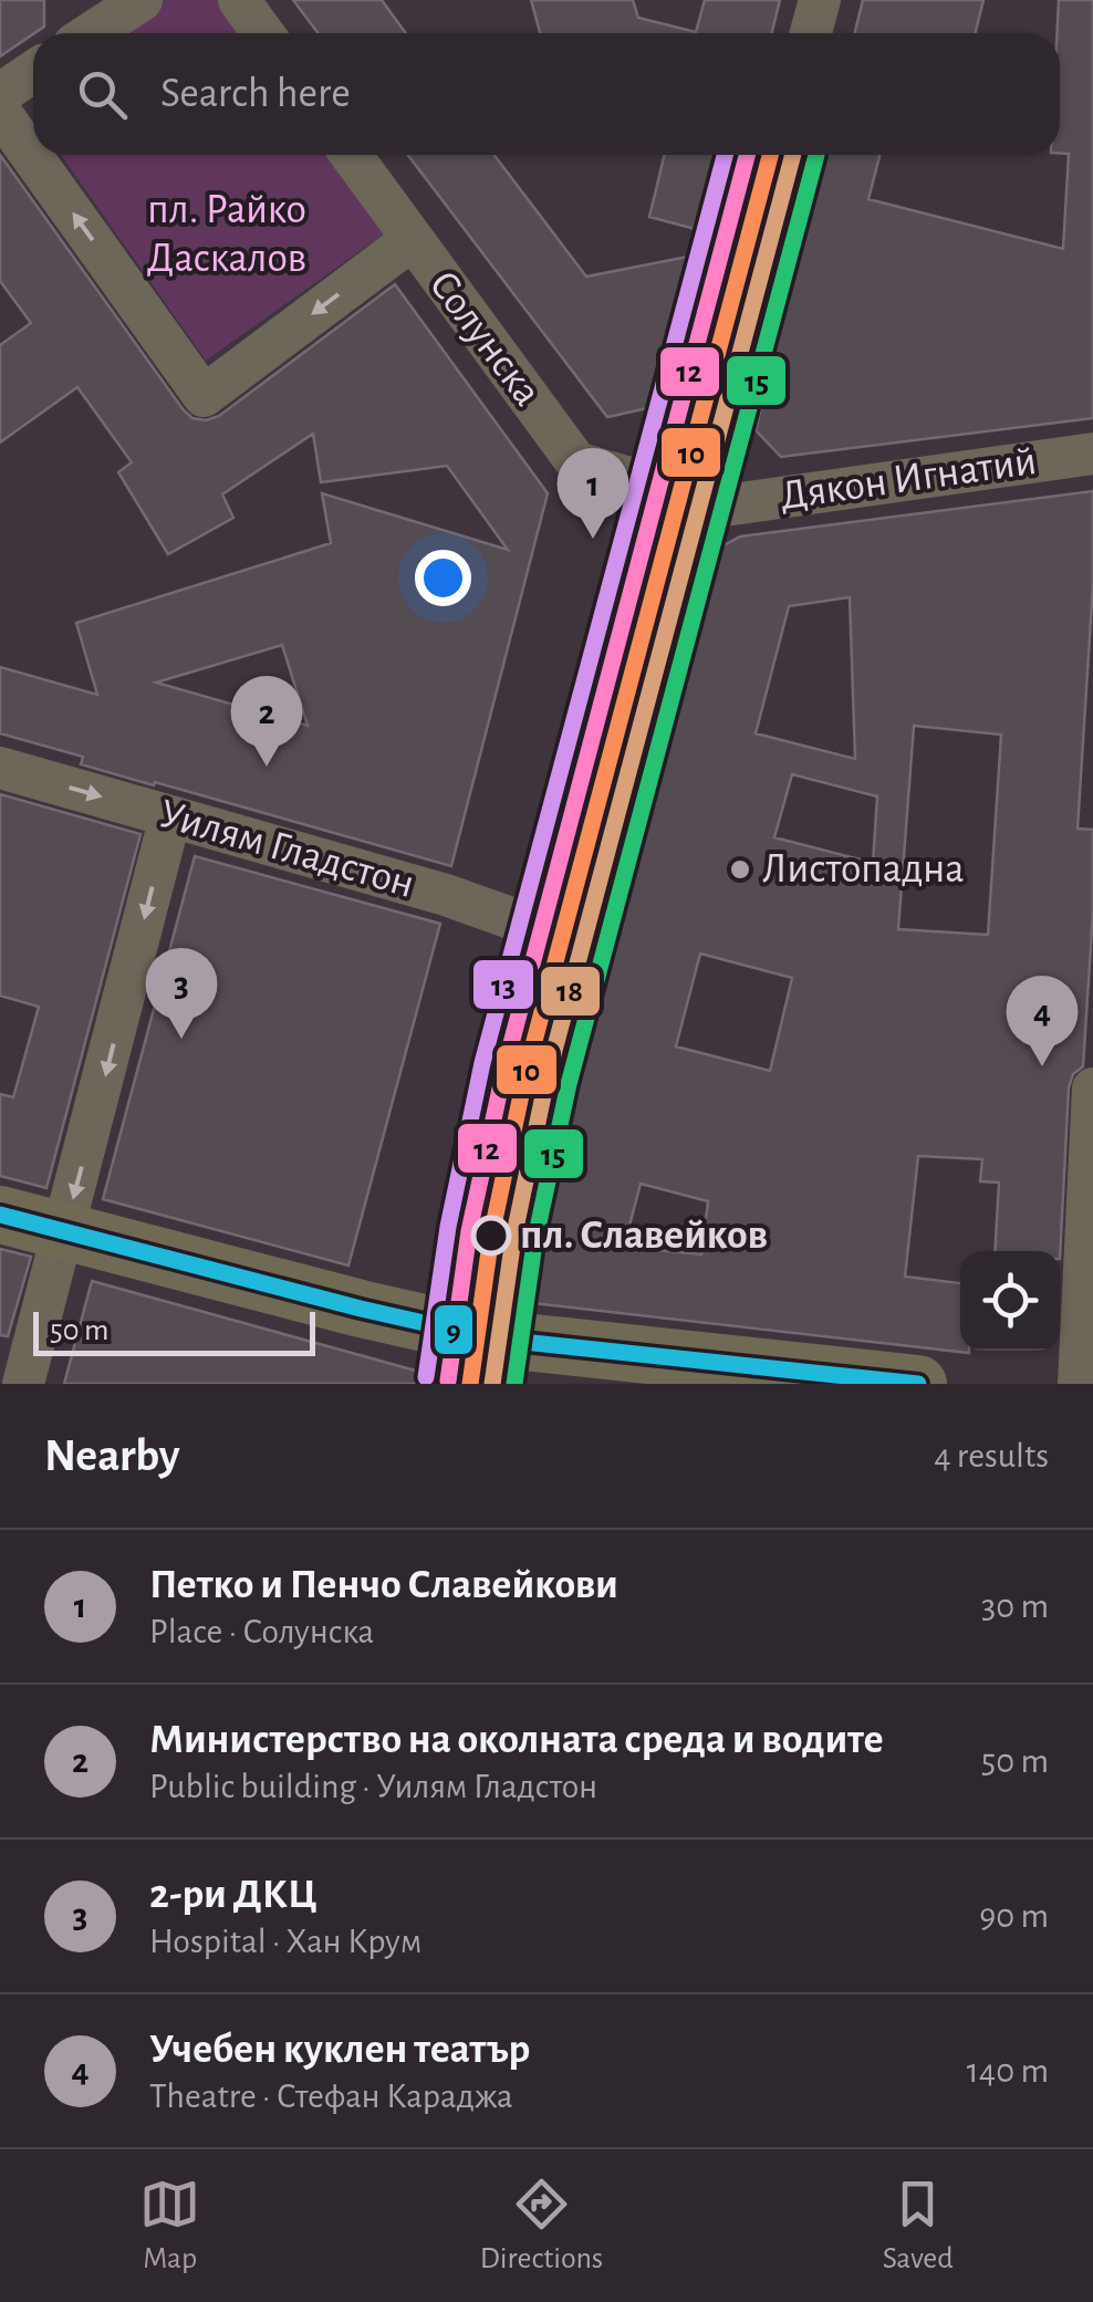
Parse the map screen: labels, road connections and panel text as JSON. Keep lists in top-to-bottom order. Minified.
{"streets":{"street":["Солунска","Дякон Игнатий","Уилям Гладстон"]},"crossings":[["Солунска","Дякон Игнатий"]],"parks":["пл. Райко Даскалов"],"places":["Листопадна","пл. Славейков"],"lines":["transit line 10","transit line 18","transit line 12","transit line 15","transit line 13","transit line 9"],"scale_bar":"50 m","page":{"search":"Search here","pins":["1","2","3","4"],"scale":"50 m","heading":["Nearby","4 results"],"list":[{"mark":"1","name":"Петко и Пенчо Славейкови","note":"Place · Солунска","value":"30 m"},{"mark":"2","name":"Министерство на околната среда и водите","note":"Public building · Уилям Гладстон","value":"50 m"},{"mark":"3","name":"2-ри ДКЦ","note":"Hospital · Хан Крум","value":"90 m"},{"mark":"4","name":"Учебен куклен театър","note":"Theatre · Стефан Караджа","value":"140 m"}],"nav":["Map","Directions","Saved"]}}
